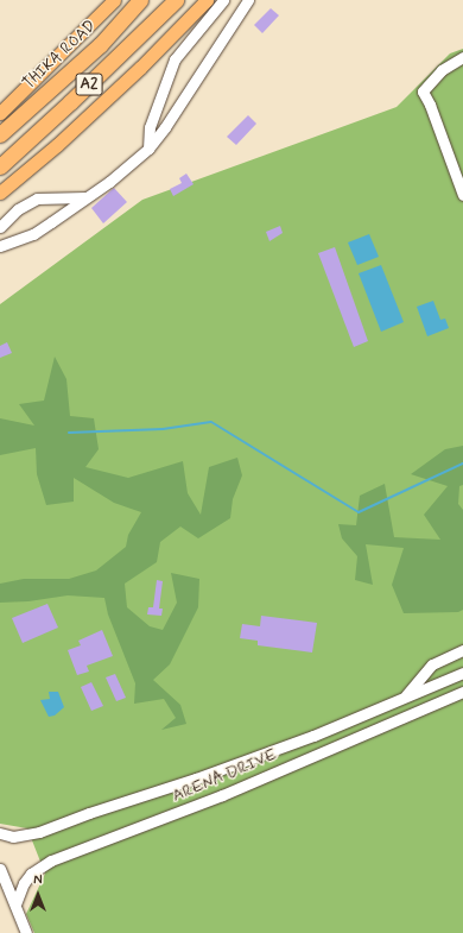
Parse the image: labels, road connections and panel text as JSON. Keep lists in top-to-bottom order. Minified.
{"streets":{"highway":["THIKA ROAD","A2"],"street":["ARENA DRIVE"]},"north":"top"}
